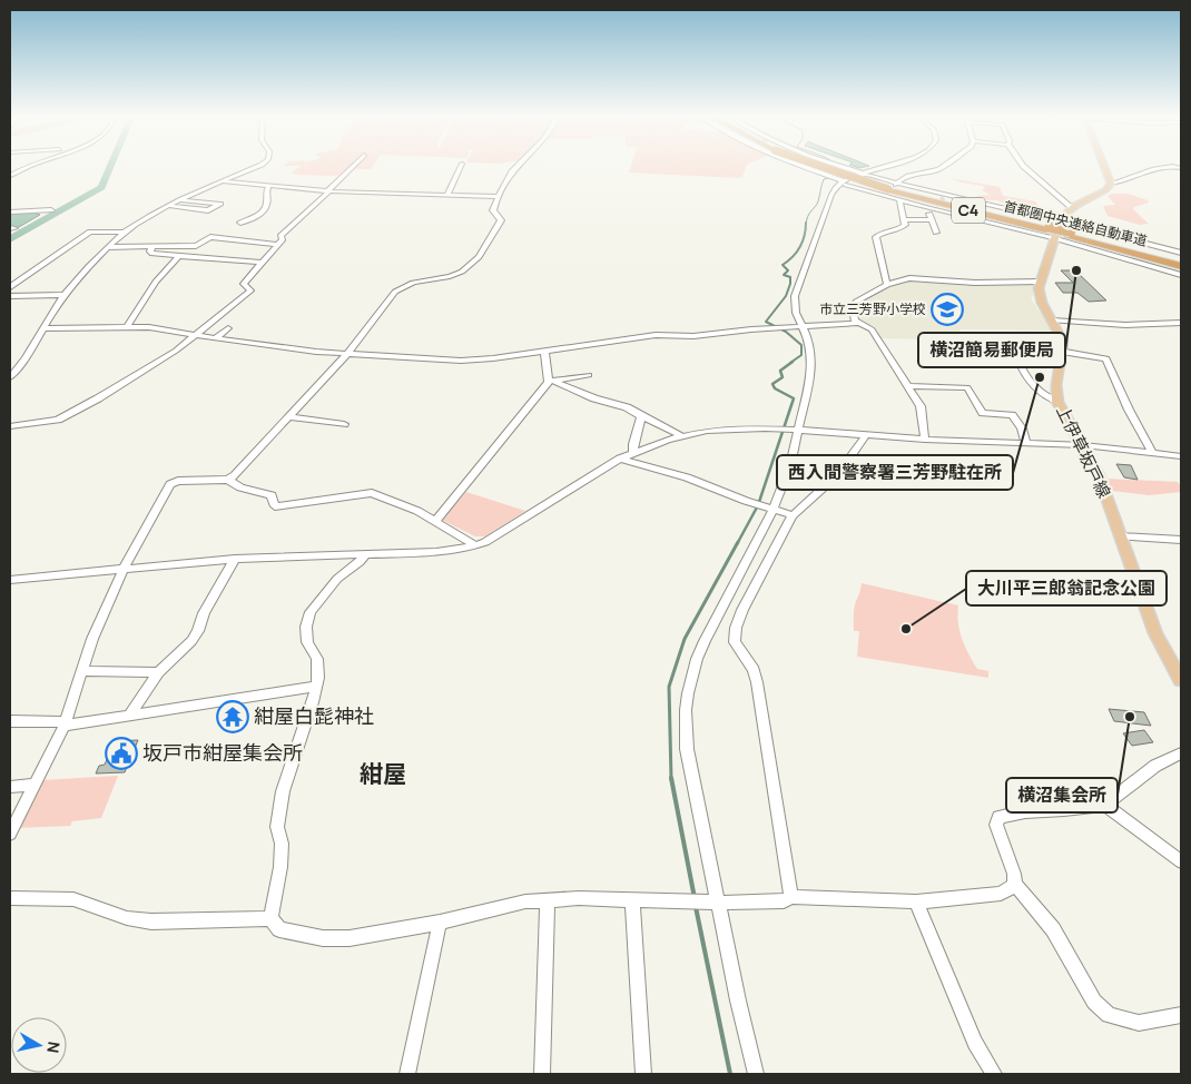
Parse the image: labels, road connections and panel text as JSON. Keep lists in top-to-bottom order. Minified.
{"streets":{"highway":["C4","首都圏中央連絡自動車道"],"main road":["上伊草坂戸線"]},"districts":["紺屋"],"places":{"other":["横沼簡易郵便局","西入間警察署三芳野駐在所","大川平三郎翁記念公園","横沼集会所"],"school or university":["市立三芳野小学校"],"temple":["紺屋白髭神社"],"public building":["坂戸市紺屋集会所"]},"north":"right"}
